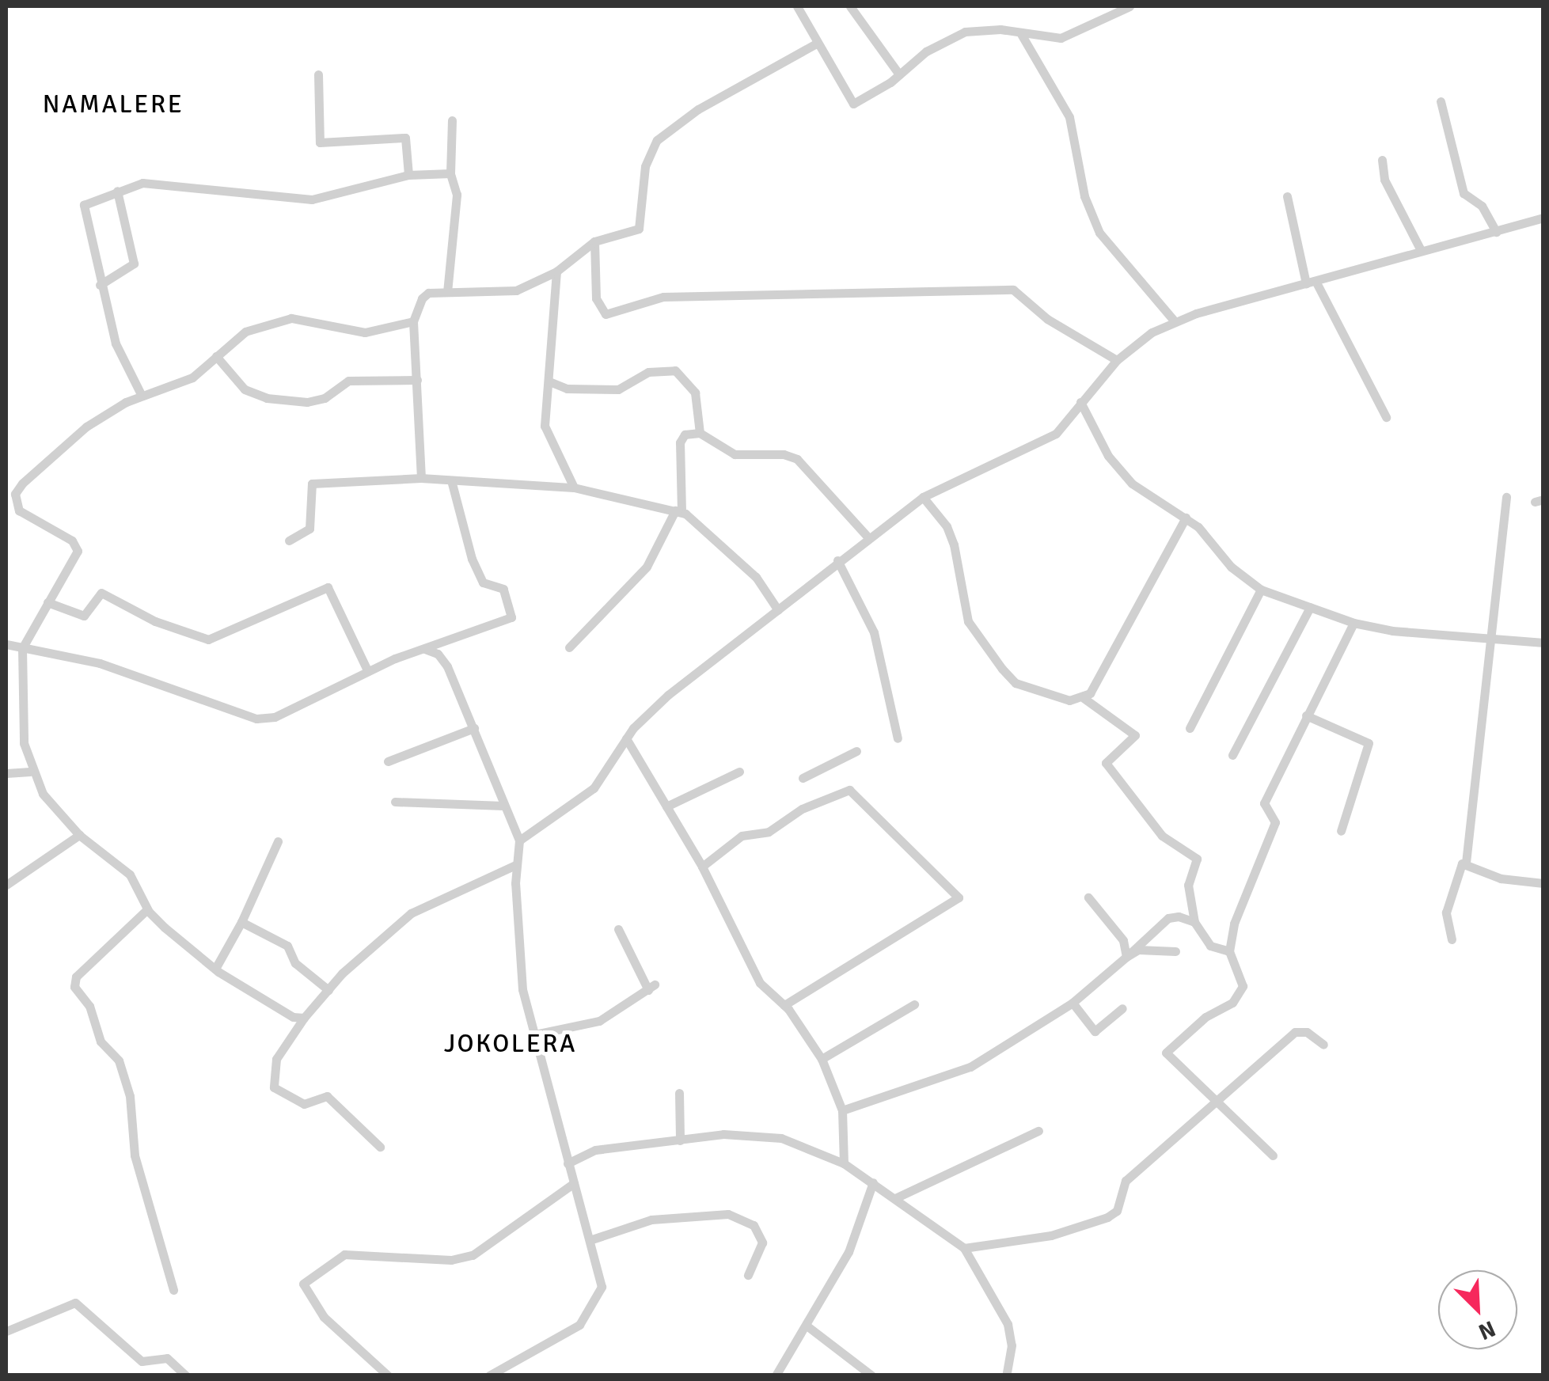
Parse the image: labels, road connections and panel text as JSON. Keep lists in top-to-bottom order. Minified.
{"districts":["NAMALERE","JOKOLERA"],"north":"bottom right"}
